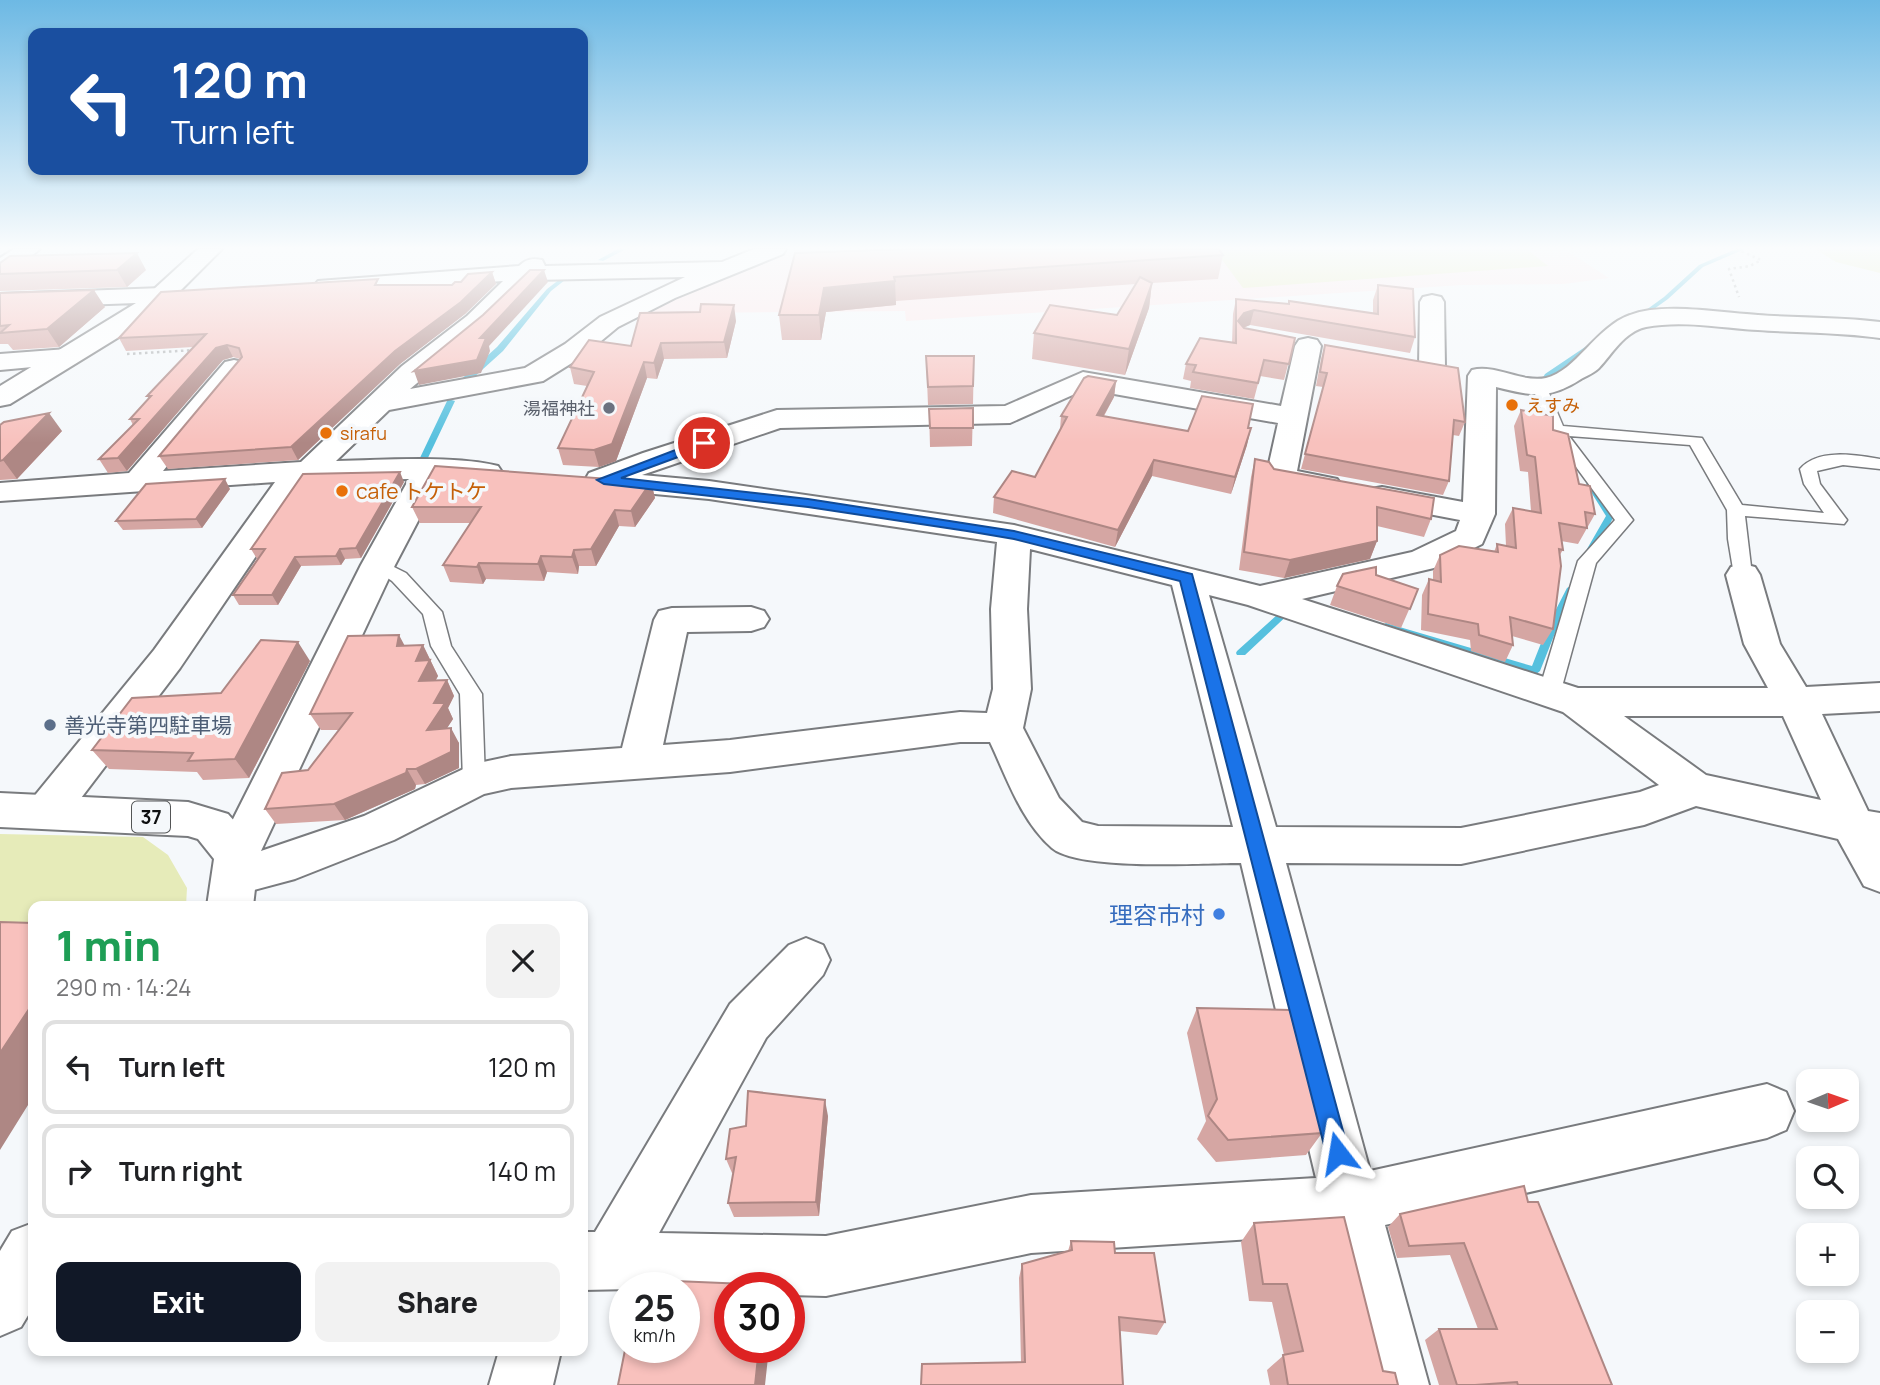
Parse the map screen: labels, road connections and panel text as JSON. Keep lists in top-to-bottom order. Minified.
{"streets":{"street":["37"]},"places":["えすみ","湯福神社","sirafu","cafe トケトケ","善光寺第四駐車場","理容市村"],"north":"right","page":{"turn":["120 m","Turn left"],"heading":["1 min","290 m · 14:24"],"list":[{"name":"Turn left","value":"120 m"},{"name":"Turn right","value":"140 m"}],"map_buttons":["+","−"],"buttons":["Exit","Share"],"speed":"25 km/h","limit":"30"}}
